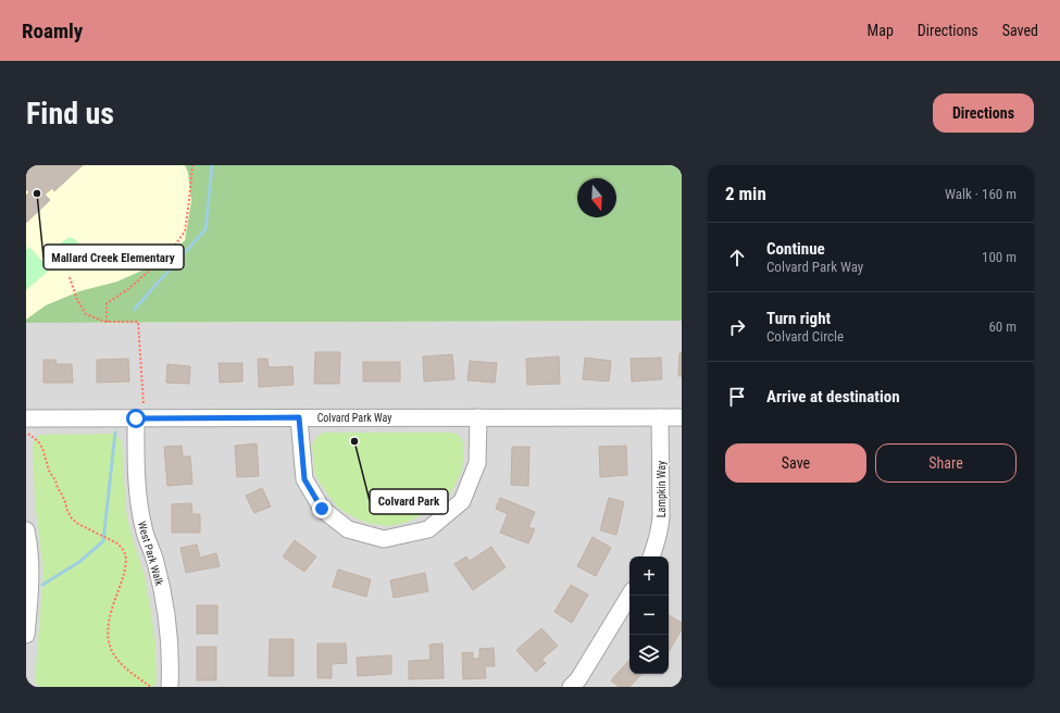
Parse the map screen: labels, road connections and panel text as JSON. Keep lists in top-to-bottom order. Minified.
{"streets":{"street":["Colvard Park Way","Lampkin Way","West Park Walk"]},"crossings":[["Colvard Park Way","Lampkin Way"],["Colvard Park Way","West Park Walk"]],"places":["Mallard Creek Elementary","Colvard Park"],"north":"bottom","page":{"header":"Roamly","nav":["Map","Directions","Saved"],"buttons":["Directions",["Save","Share"]],"title":"Find us","heading":["2 min","Walk · 160 m"],"list":[["Continue","Colvard Park Way","100 m"],["Turn right","Colvard Circle","60 m"],"Arrive at destination"],"map_buttons":["+","−"]}}
